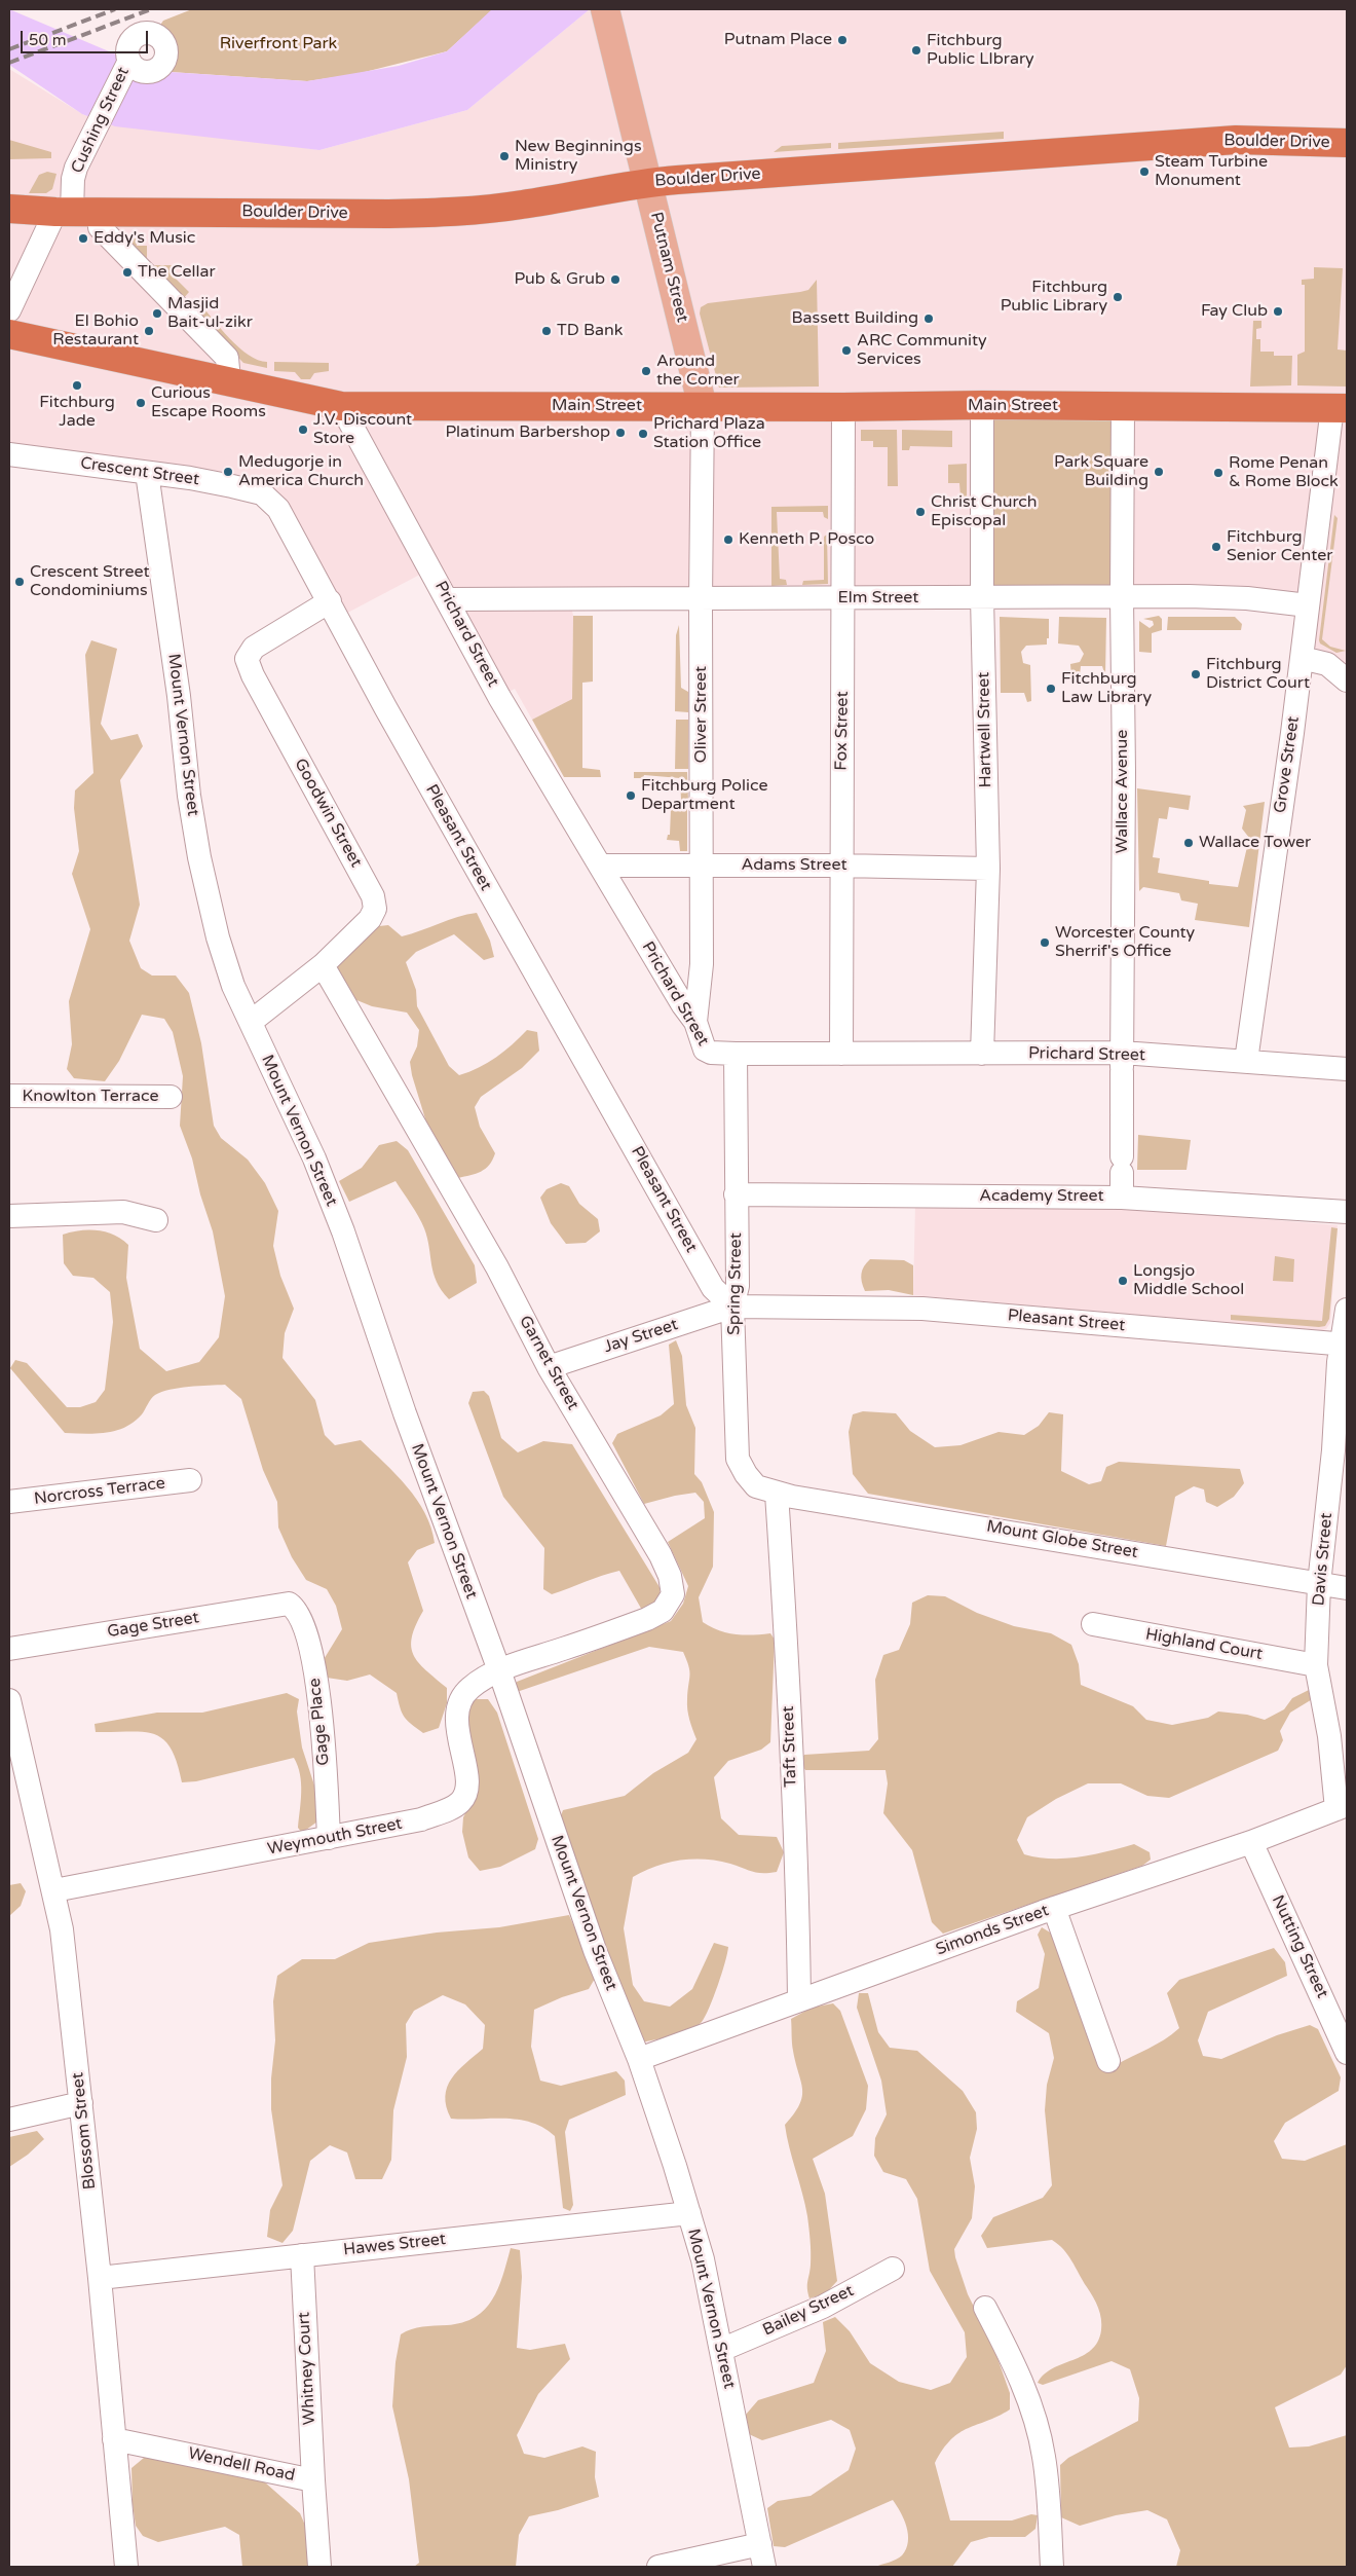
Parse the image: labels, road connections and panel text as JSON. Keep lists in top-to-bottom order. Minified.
{"streets":{"highway":["Boulder Drive","Main Street"],"main road":["Putnam Street"],"street":["Cushing Street","Crescent Street","Elm Street","Prichard Street","Oliver Street","Hartwell Street","Fox Street","Mount Vernon Street","Grove Street","Wallace Avenue","Goodwin Street","Pleasant Street","Adams Street","Knowlton Terrace","Academy Street","Spring Street","Jay Street","Garnet Street","Norcross Terrace","Mount Globe Street","Davis Street","Gage Street","Highland Court","Gage Place","Taft Street","Weymouth Street","Simonds Street","Nutting Street","Blossom Street","Hawes Street","Bailey Street","Whitney Court","Wendell Road"]},"crossings":[["Cushing Street","Boulder Drive"],["Boulder Drive","Putnam Street"],["Putnam Street","Main Street"],["Putnam Street","Oliver Street"],["Main Street","Prichard Street"],["Main Street","Oliver Street"],["Main Street","Hartwell Street"],["Main Street","Fox Street"],["Main Street","Grove Street"],["Main Street","Wallace Avenue"],["Crescent Street","Mount Vernon Street"],["Crescent Street","Pleasant Street"],["Elm Street","Prichard Street"],["Elm Street","Oliver Street"],["Elm Street","Hartwell Street"],["Elm Street","Fox Street"],["Elm Street","Grove Street"],["Elm Street","Wallace Avenue"],["Prichard Street","Oliver Street"],["Prichard Street","Hartwell Street"],["Prichard Street","Fox Street"],["Prichard Street","Grove Street"],["Prichard Street","Wallace Avenue"],["Prichard Street","Adams Street"],["Prichard Street","Spring Street"],["Oliver Street","Adams Street"],["Hartwell Street","Adams Street"],["Fox Street","Adams Street"],["Mount Vernon Street","Goodwin Street"],["Mount Vernon Street","Garnet Street"],["Mount Vernon Street","Weymouth Street"],["Mount Vernon Street","Simonds Street"],["Mount Vernon Street","Hawes Street"],["Mount Vernon Street","Bailey Street"],["Goodwin Street","Pleasant Street"],["Goodwin Street","Garnet Street"],["Pleasant Street","Spring Street"],["Pleasant Street","Jay Street"],["Pleasant Street","Davis Street"],["Academy Street","Spring Street"],["Spring Street","Jay Street"],["Spring Street","Mount Globe Street"],["Spring Street","Taft Street"],["Jay Street","Garnet Street"],["Garnet Street","Weymouth Street"],["Mount Globe Street","Davis Street"],["Mount Globe Street","Taft Street"],["Davis Street","Highland Court"],["Davis Street","Simonds Street"],["Gage Street","Gage Place"],["Gage Place","Weymouth Street"],["Taft Street","Simonds Street"],["Weymouth Street","Blossom Street"],["Simonds Street","Nutting Street"],["Blossom Street","Hawes Street"],["Blossom Street","Wendell Road"],["Hawes Street","Whitney Court"],["Whitney Court","Wendell Road"]],"parks":["Riverfront Park"],"places":["Putnam Place","Fitchburg Public LIbrary","New Beginnings Ministry","Steam Turbine Monument","Eddy's Music","The Cellar","Pub & Grub","Fitchburg Public Library","Fay Club","Masjid Bait-ul-zikr","Bassett Building","El Bohio Restaurant","TD Bank","ARC Community Services","Around the Corner","Fitchburg Jade","Curious Escape Rooms","J.V. Discount Store","Platinum Barbershop","Prichard Plaza Station Office","Medugorje in America Church","Park Square Building","Rome Penan & Rome Block","Christ Church Episcopal","Kenneth P. Posco","Fitchburg Senior Center","Crescent Street Condominiums","Fitchburg District Court","Fitchburg Law Library","Fitchburg Police Department","Wallace Tower","Worcester County Sherrif's Office","Longsjo Middle School"],"scale_bar":"50 m"}
